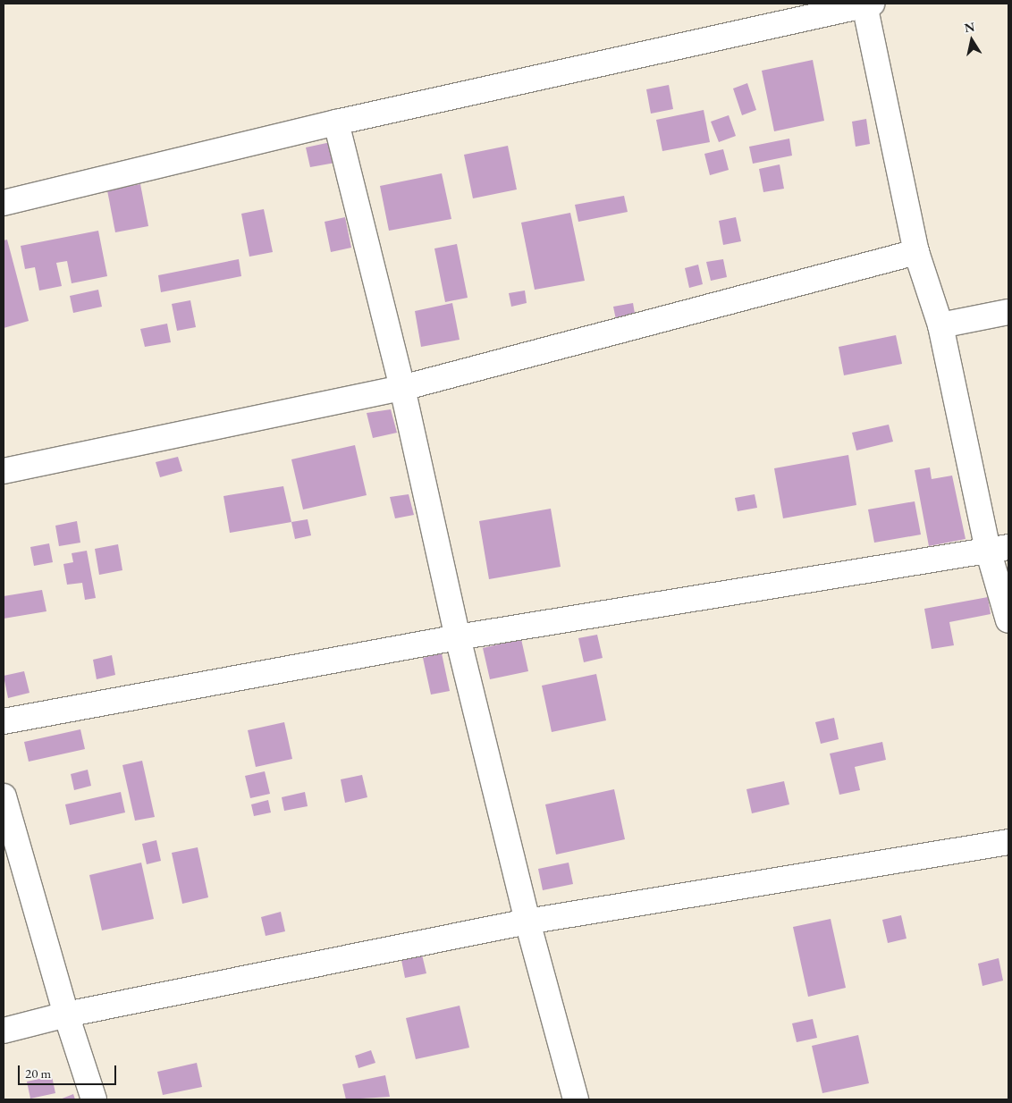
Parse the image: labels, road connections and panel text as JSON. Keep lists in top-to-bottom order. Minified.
{"scale_bar":"20 m","north":"top"}
